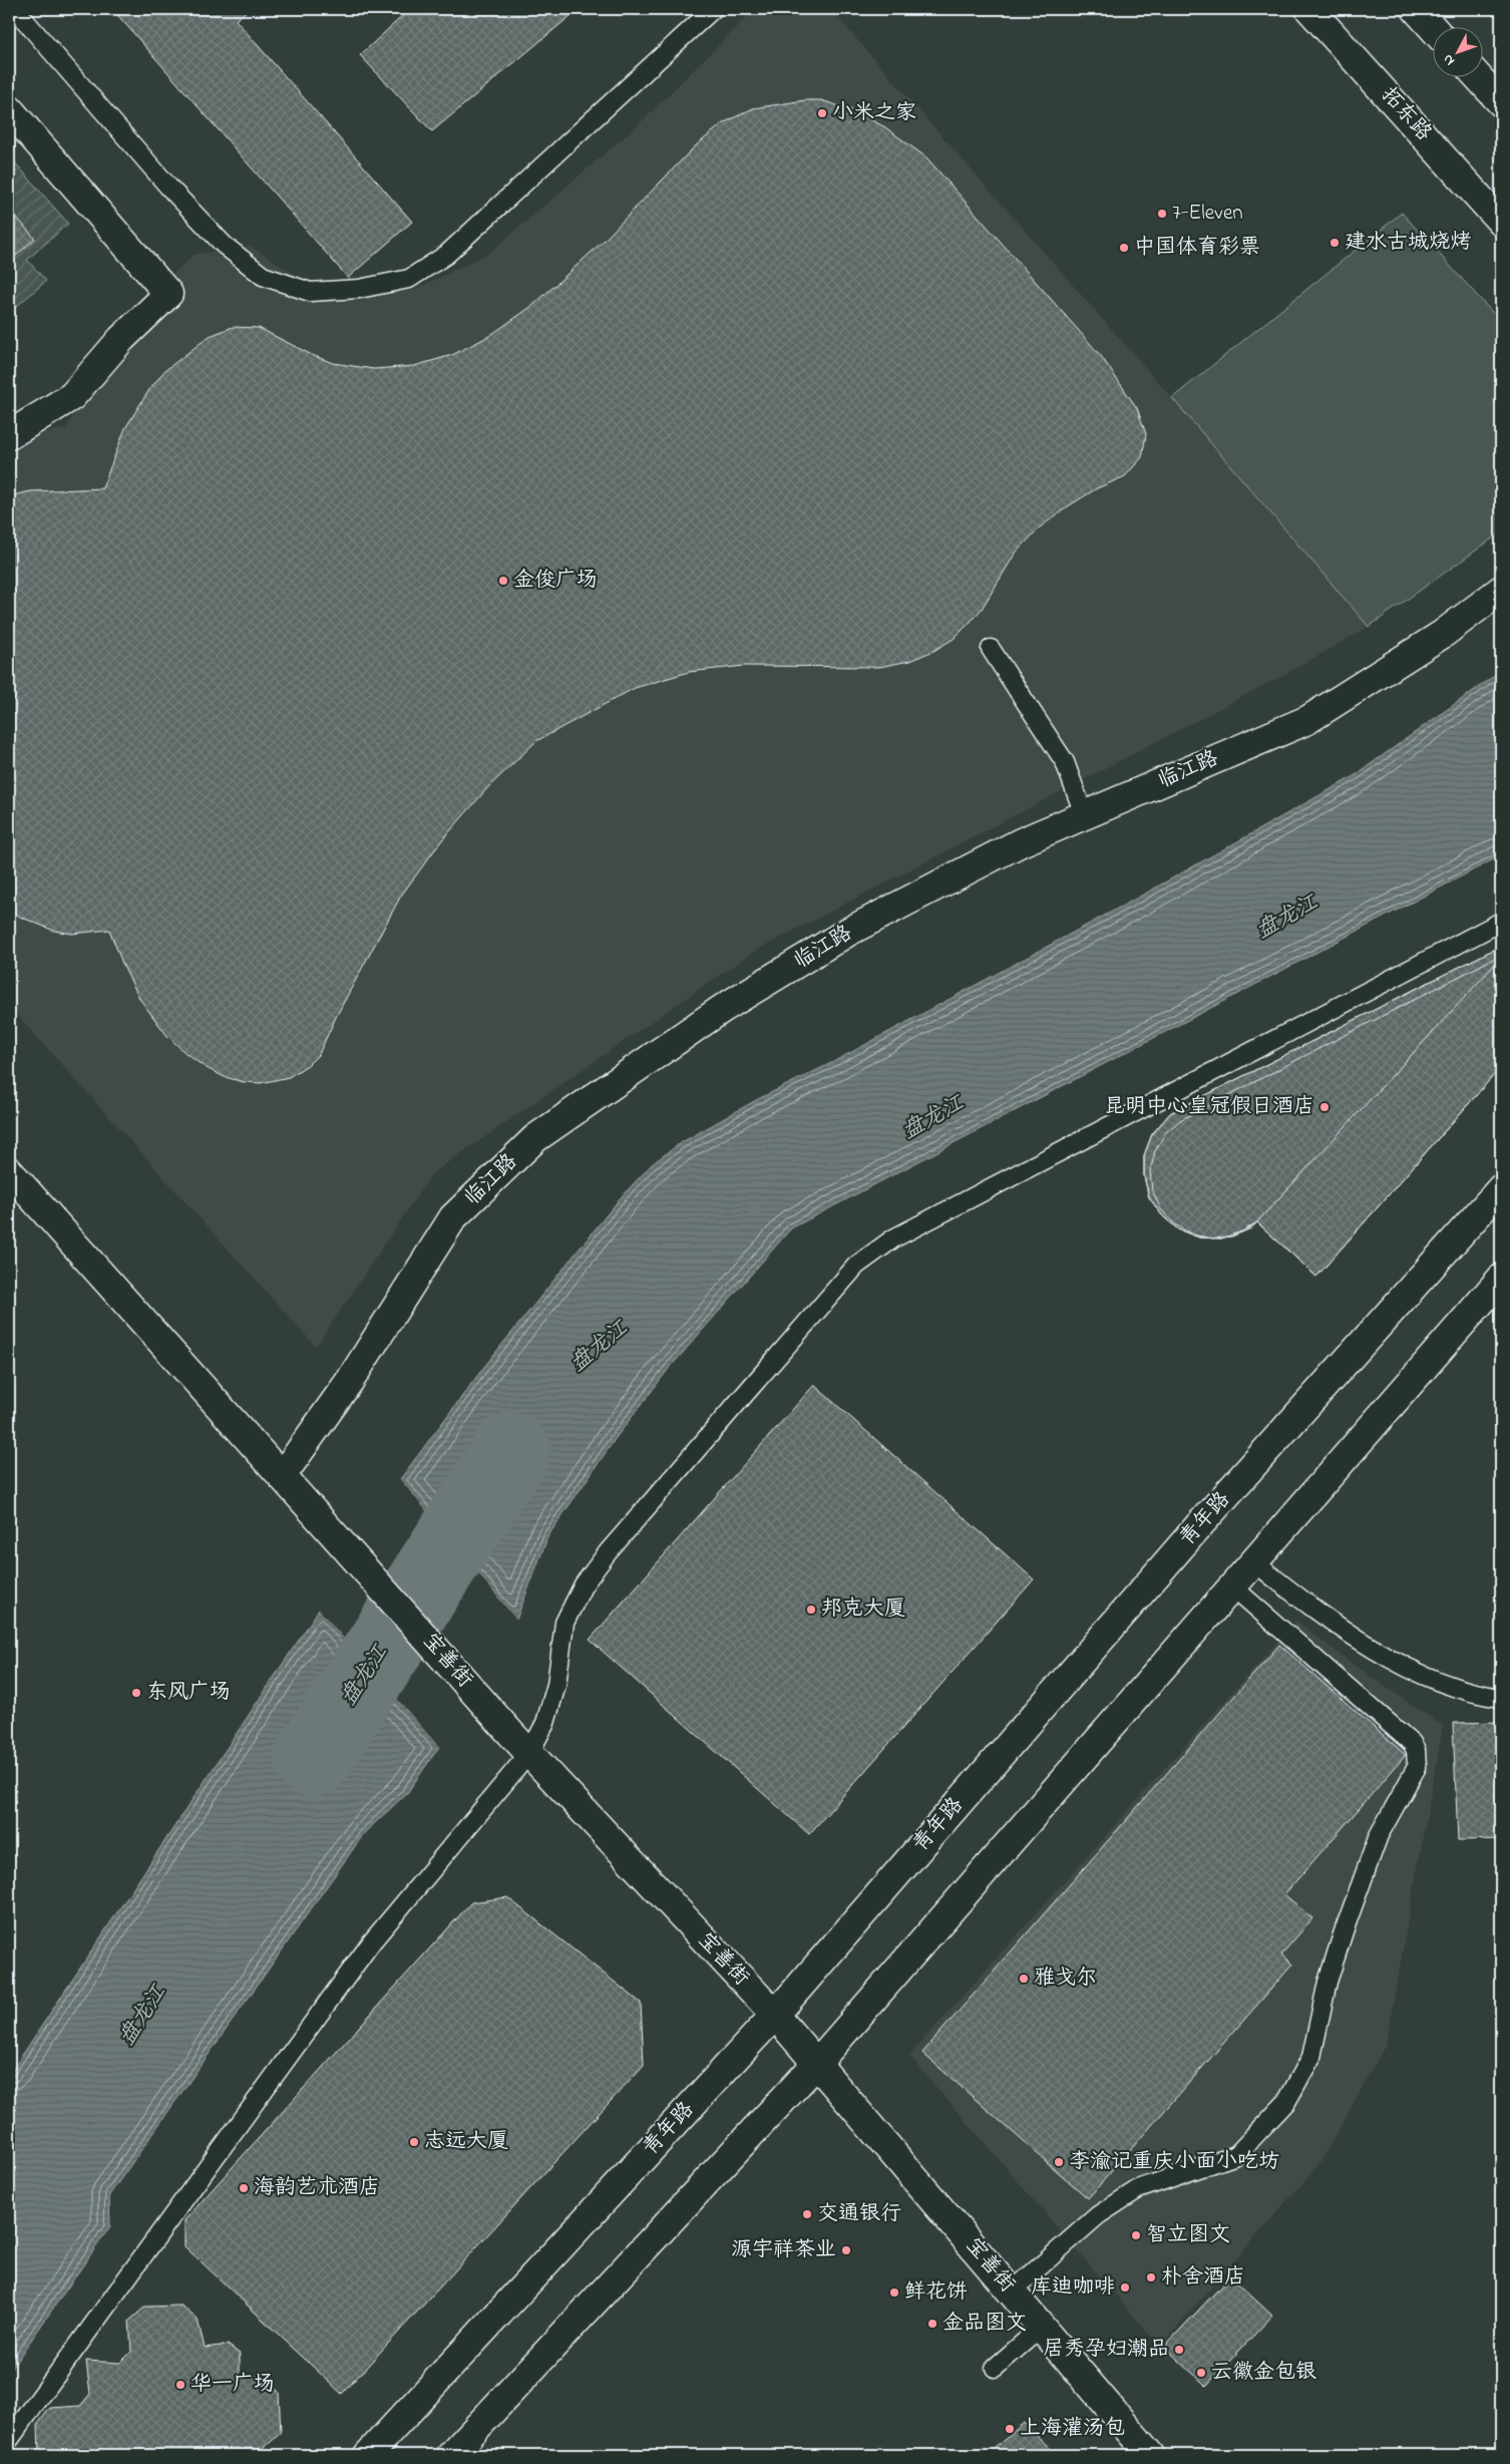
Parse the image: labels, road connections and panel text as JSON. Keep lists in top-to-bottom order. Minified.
{"streets":{"street":["拓东路","临江路","青年路","宝善街"]},"crossings":[["临江路","宝善街"],["青年路","宝善街"]],"water":["盘龙江"],"places":["小米之家","7-Eleven","建水古城烧烤","中国体育彩票","金俊广场","昆明中心皇冠假日酒店","邦克大厦","东风广场","雅戈尔","志远大厦","李渝记重庆小面小吃坊","海韵艺术酒店","交通银行","智立图文","源宇祥茶业","朴舍酒店","库迪咖啡","鲜花饼","金品图文","居秀孕妇潮品","云徽金包银","华一广场","上海灌汤包"],"north":"bottom left"}
